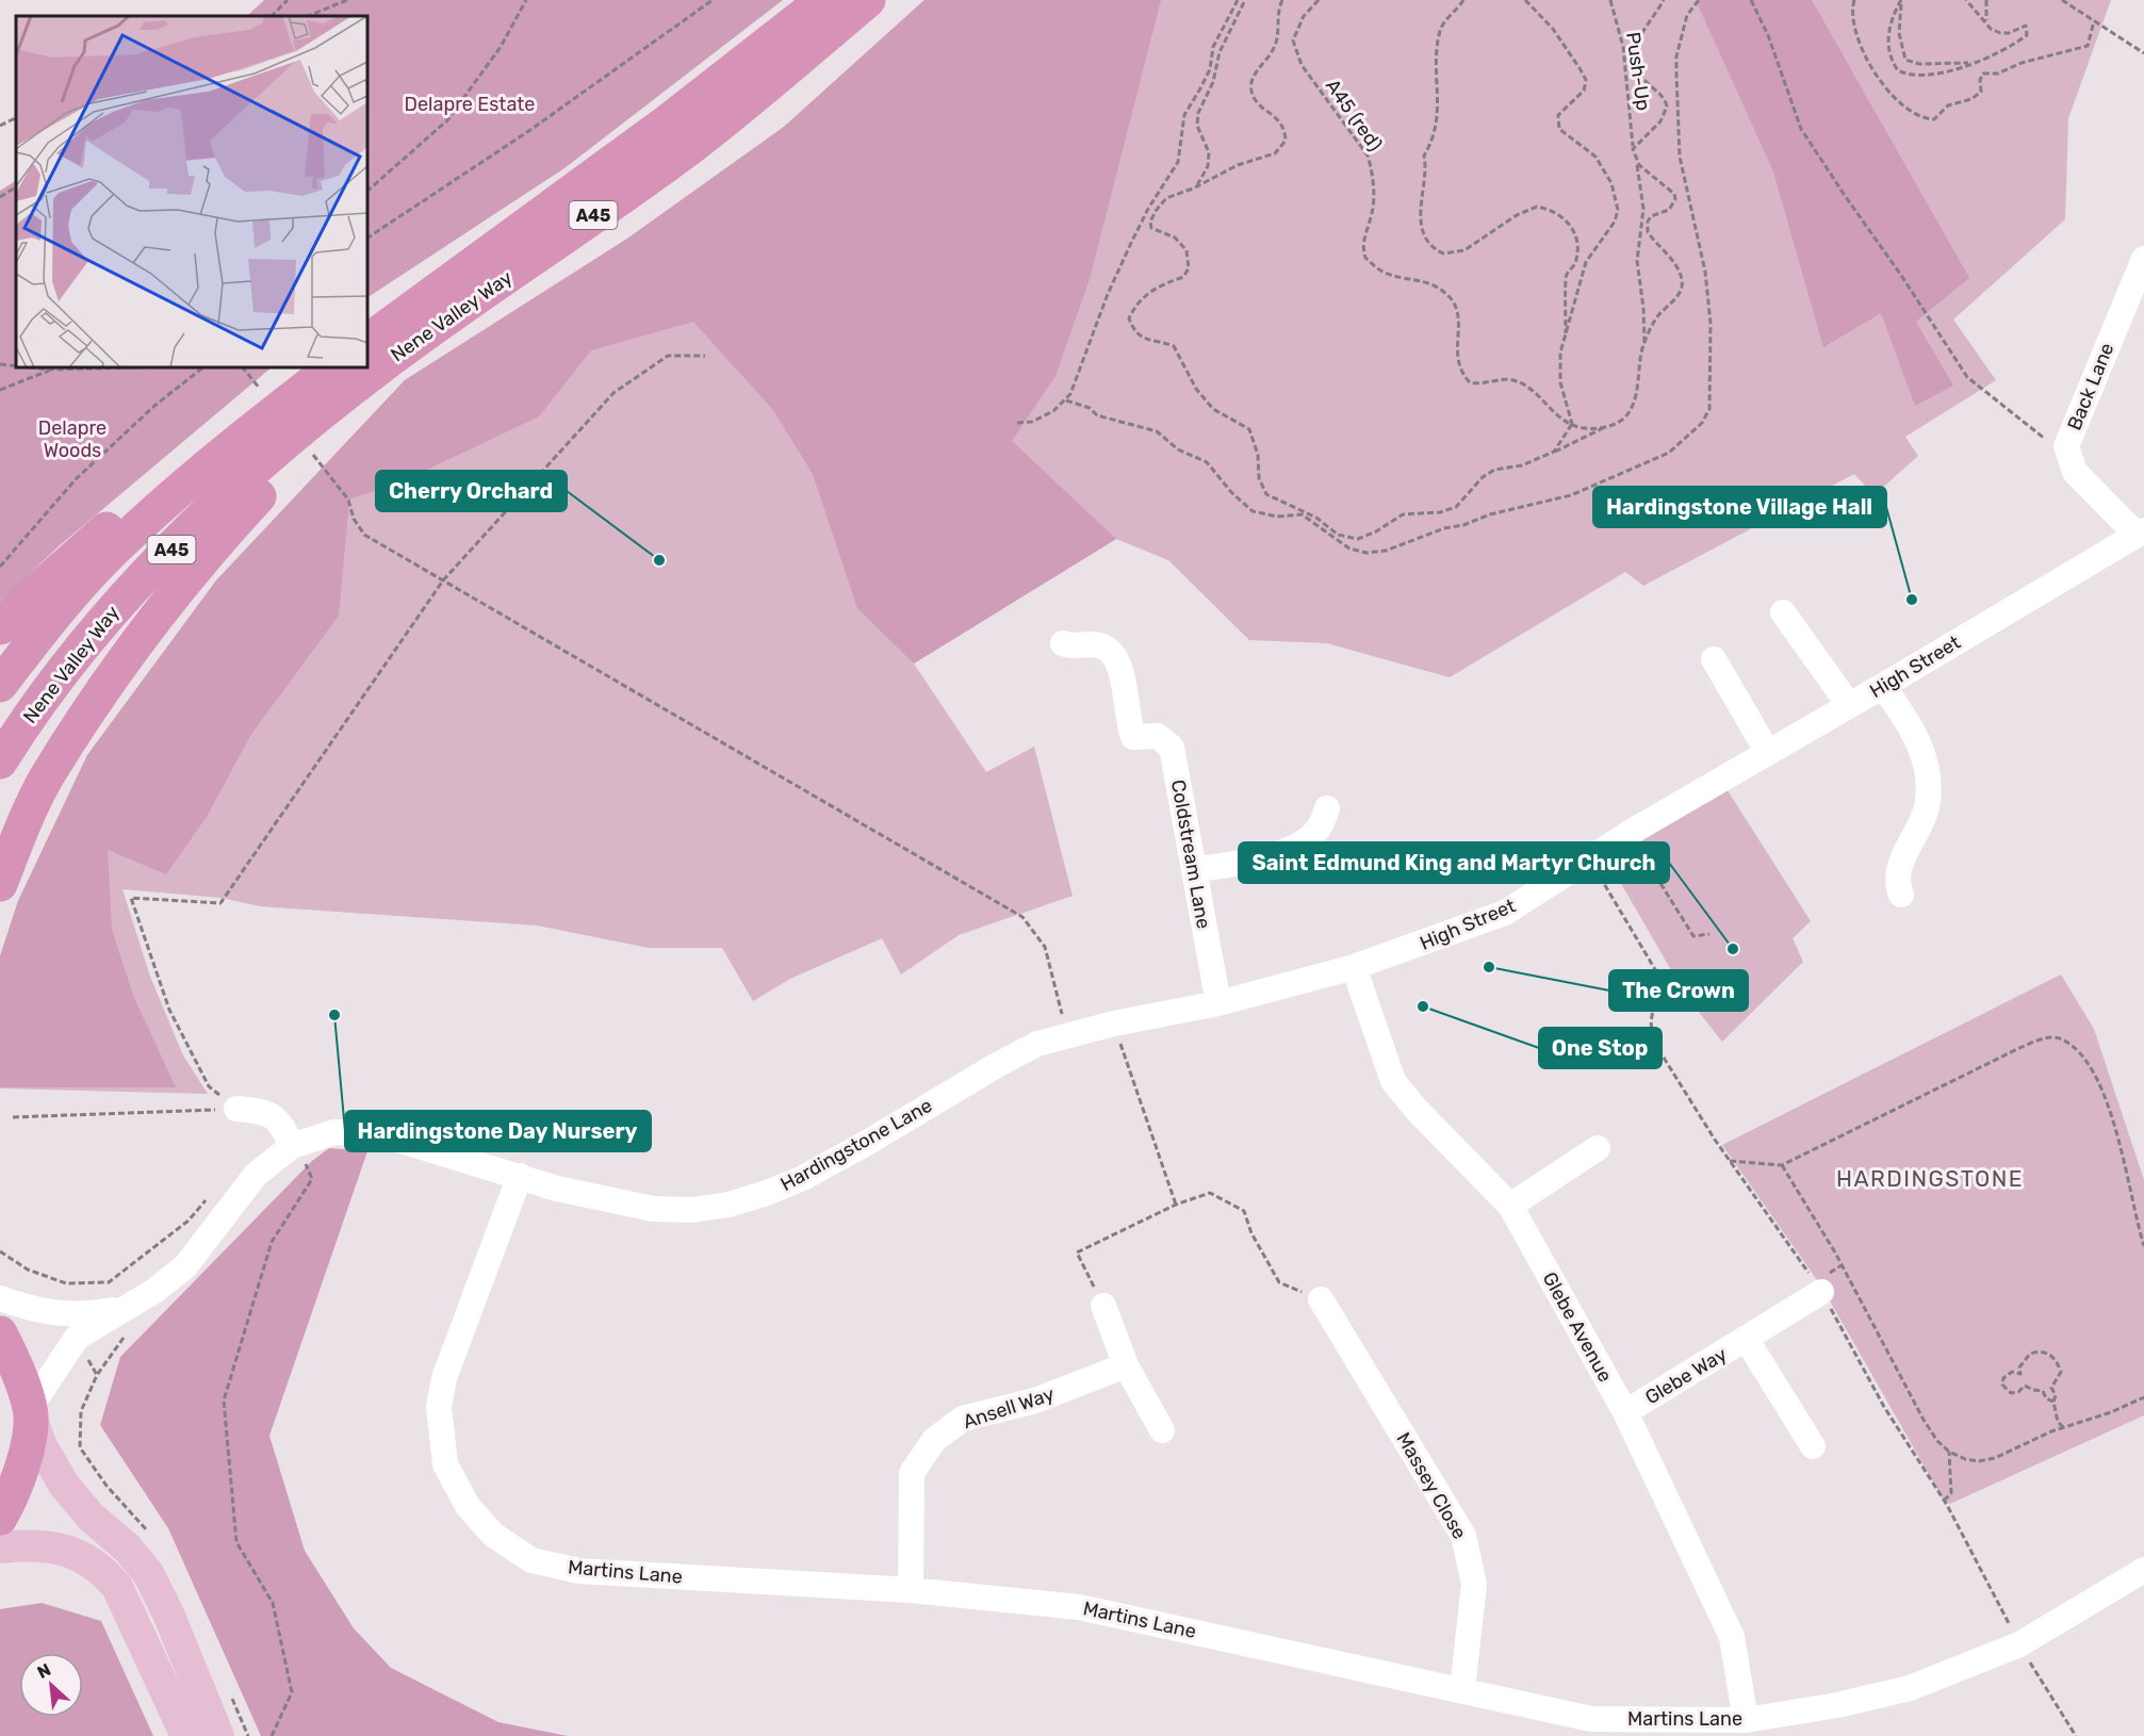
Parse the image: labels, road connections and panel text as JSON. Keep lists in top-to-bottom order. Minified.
{"streets":{"highway":["A45","Nene Valley Way"],"street":["Back Lane","High Street","Coldstream Lane","Hardingstone Lane","Glebe Avenue","Glebe Way","Ansell Way","Massey Close","Martins Lane"],"path":["Push-Up","A45 (red)"]},"crossings":[["Back Lane","High Street"],["High Street","Coldstream Lane"],["High Street","Hardingstone Lane"],["High Street","Glebe Avenue"],["Hardingstone Lane","Martins Lane"],["Glebe Avenue","Glebe Way"],["Glebe Avenue","Martins Lane"],["Ansell Way","Martins Lane"],["Massey Close","Martins Lane"]],"districts":["HARDINGSTONE"],"parks":["Delapre Estate","Delapre Woods"],"places":["Cherry Orchard","Hardingstone Village Hall","Saint Edmund King and Martyr Church","The Crown","One Stop","Hardingstone Day Nursery"],"north":"top left"}
